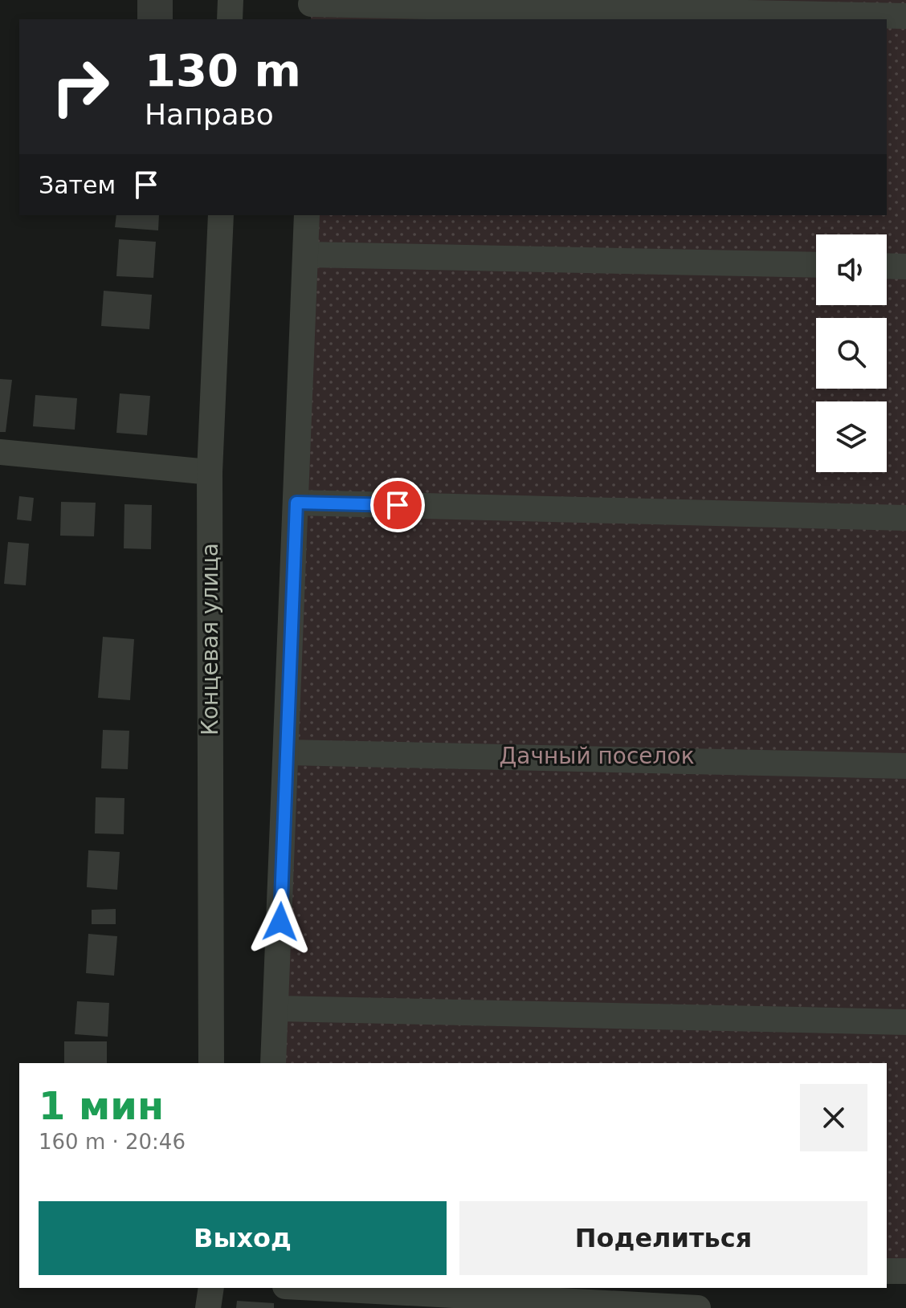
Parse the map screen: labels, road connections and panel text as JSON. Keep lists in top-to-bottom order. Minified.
{"streets":{"street":["Концевая улица"]},"parks":["Дачный поселок"],"page":{"turn":["130 m","Направо"],"then":"Затем","heading":["1 мин","160 m · 20:46"],"buttons":["Выход","Поделиться"]}}
